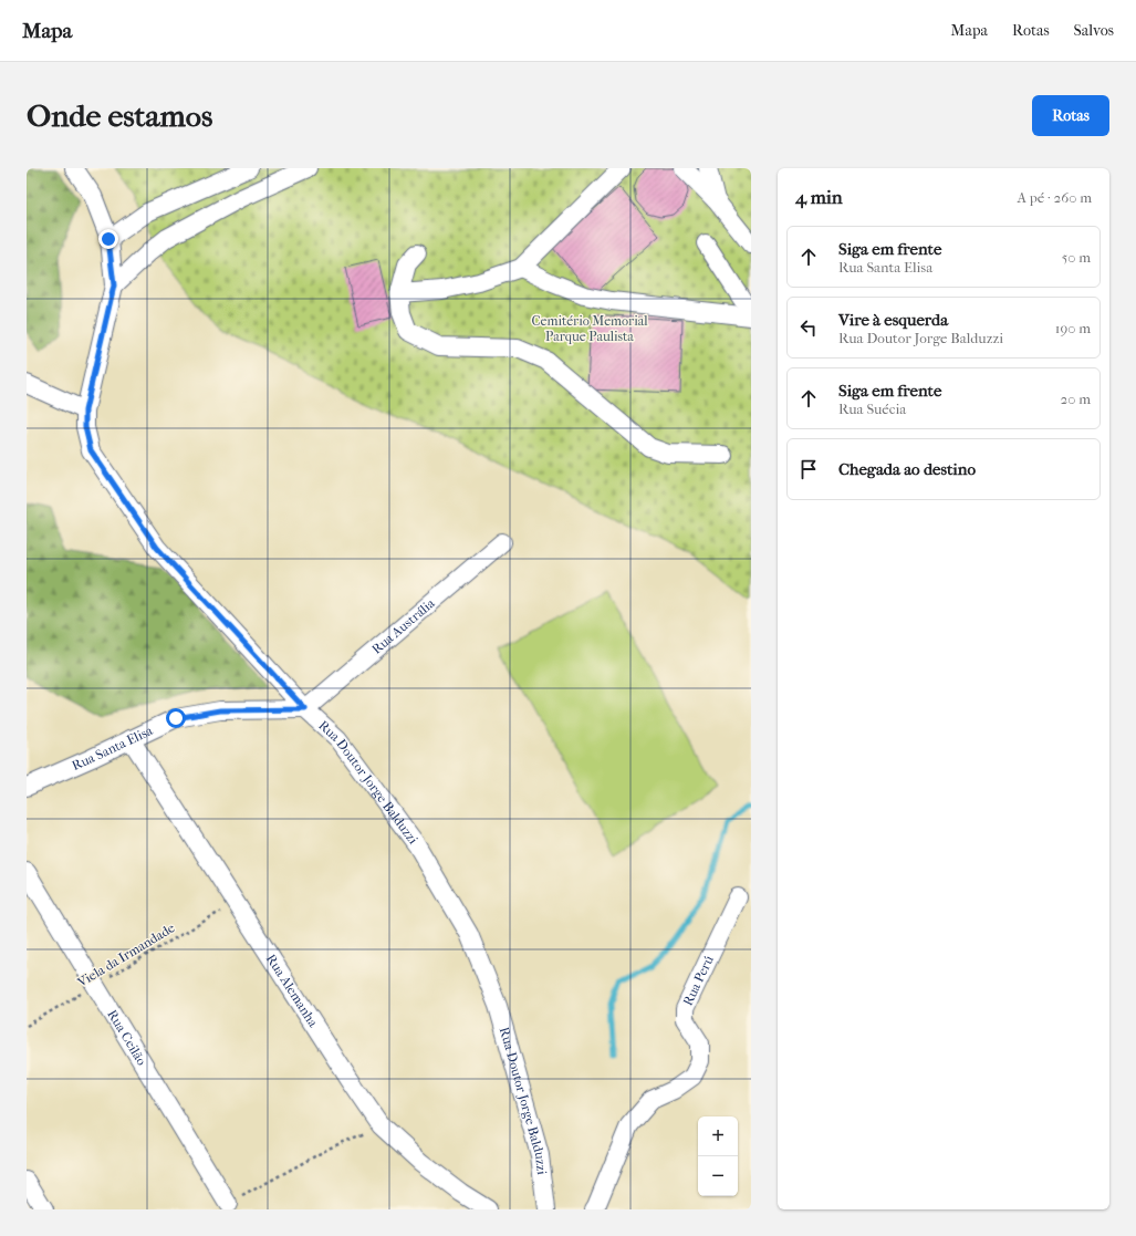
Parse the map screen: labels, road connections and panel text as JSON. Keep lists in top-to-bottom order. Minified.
{"streets":{"street":["Rua Austrália","Rua Santa Elisa","Rua Doutor Jorge Balduzzi","Rua Perú","Rua Alemanha","Rua Ceilão"],"path":["Viela da Irmandade"]},"crossings":[["Rua Austrália","Rua Santa Elisa"],["Rua Austrália","Rua Doutor Jorge Balduzzi"],["Rua Santa Elisa","Rua Doutor Jorge Balduzzi"],["Rua Santa Elisa","Rua Alemanha"],["Viela da Irmandade","Rua Alemanha"],["Viela da Irmandade","Rua Ceilão"]],"parks":["Cemitério Memorial Parque Paulista"],"page":{"header":"Mapa","nav":["Mapa","Rotas","Salvos"],"buttons":"Rotas","title":"Onde estamos","heading":["4 min","A pé · 260 m"],"list":[["Siga em frente","Rua Santa Elisa","50 m"],["Vire à esquerda","Rua Doutor Jorge Balduzzi","190 m"],["Siga em frente","Rua Suécia","20 m"],"Chegada ao destino"],"map_buttons":["+","−"]}}
